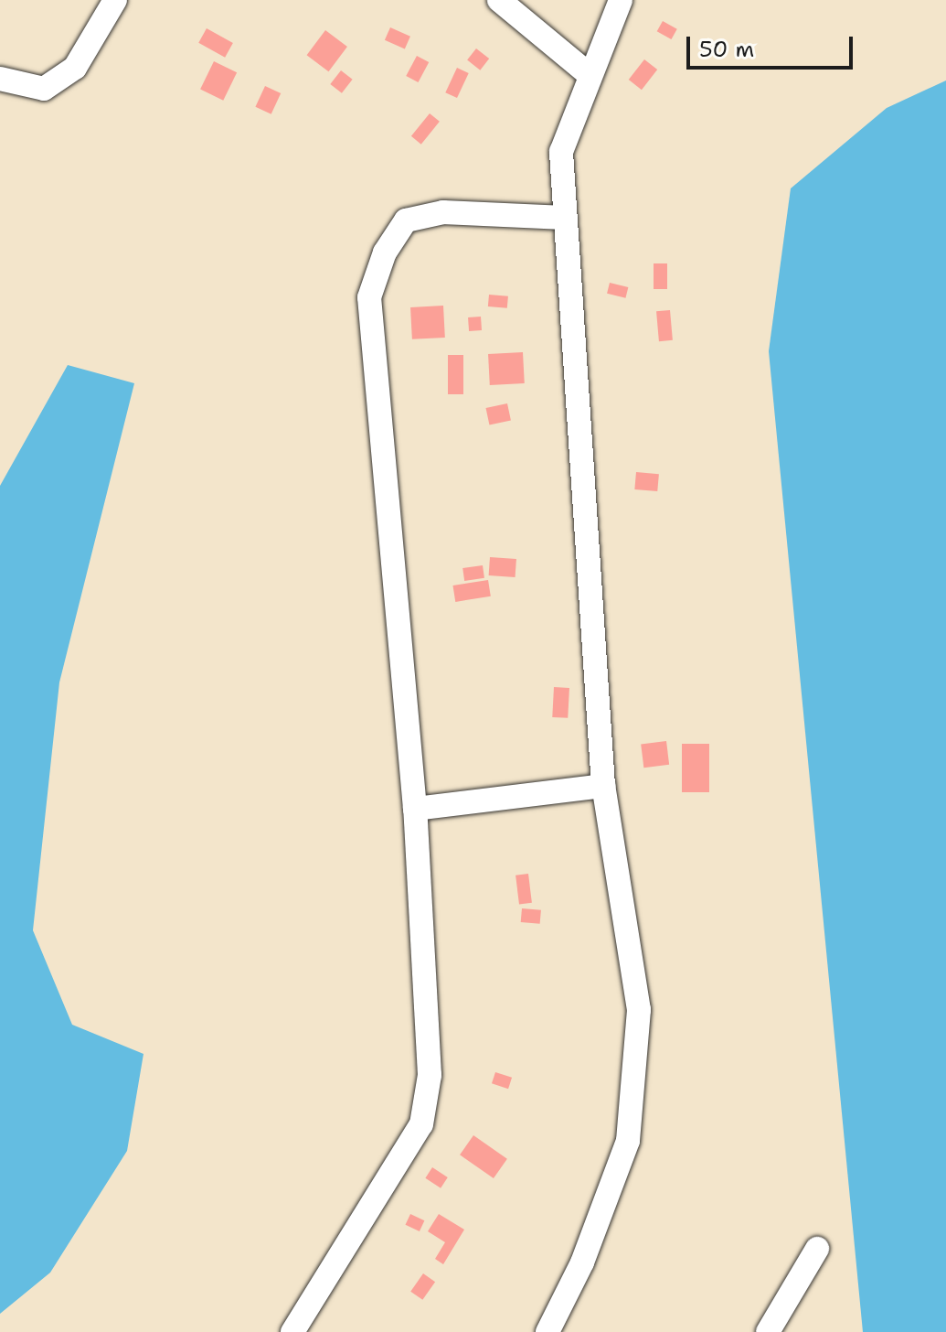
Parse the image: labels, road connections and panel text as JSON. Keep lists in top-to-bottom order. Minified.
{"scale_bar":"50 m"}
